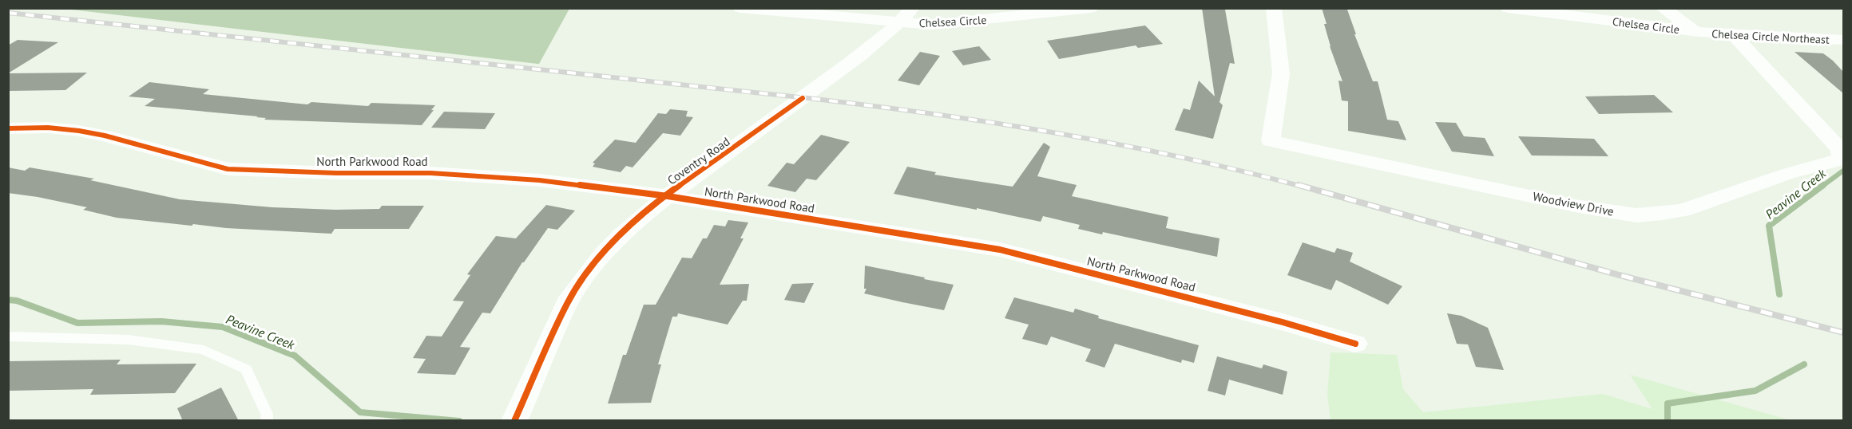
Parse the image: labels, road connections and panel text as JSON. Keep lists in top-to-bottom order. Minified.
{"streets":{"street":["Chelsea Circle","Chelsea Circle Northeast","Coventry Road","North Parkwood Road","Woodview Drive"]},"crossings":[["Chelsea Circle","Chelsea Circle Northeast"],["Chelsea Circle","Coventry Road"],["Chelsea Circle Northeast","Woodview Drive"],["Coventry Road","North Parkwood Road"]],"water":["Peavine Creek"]}
